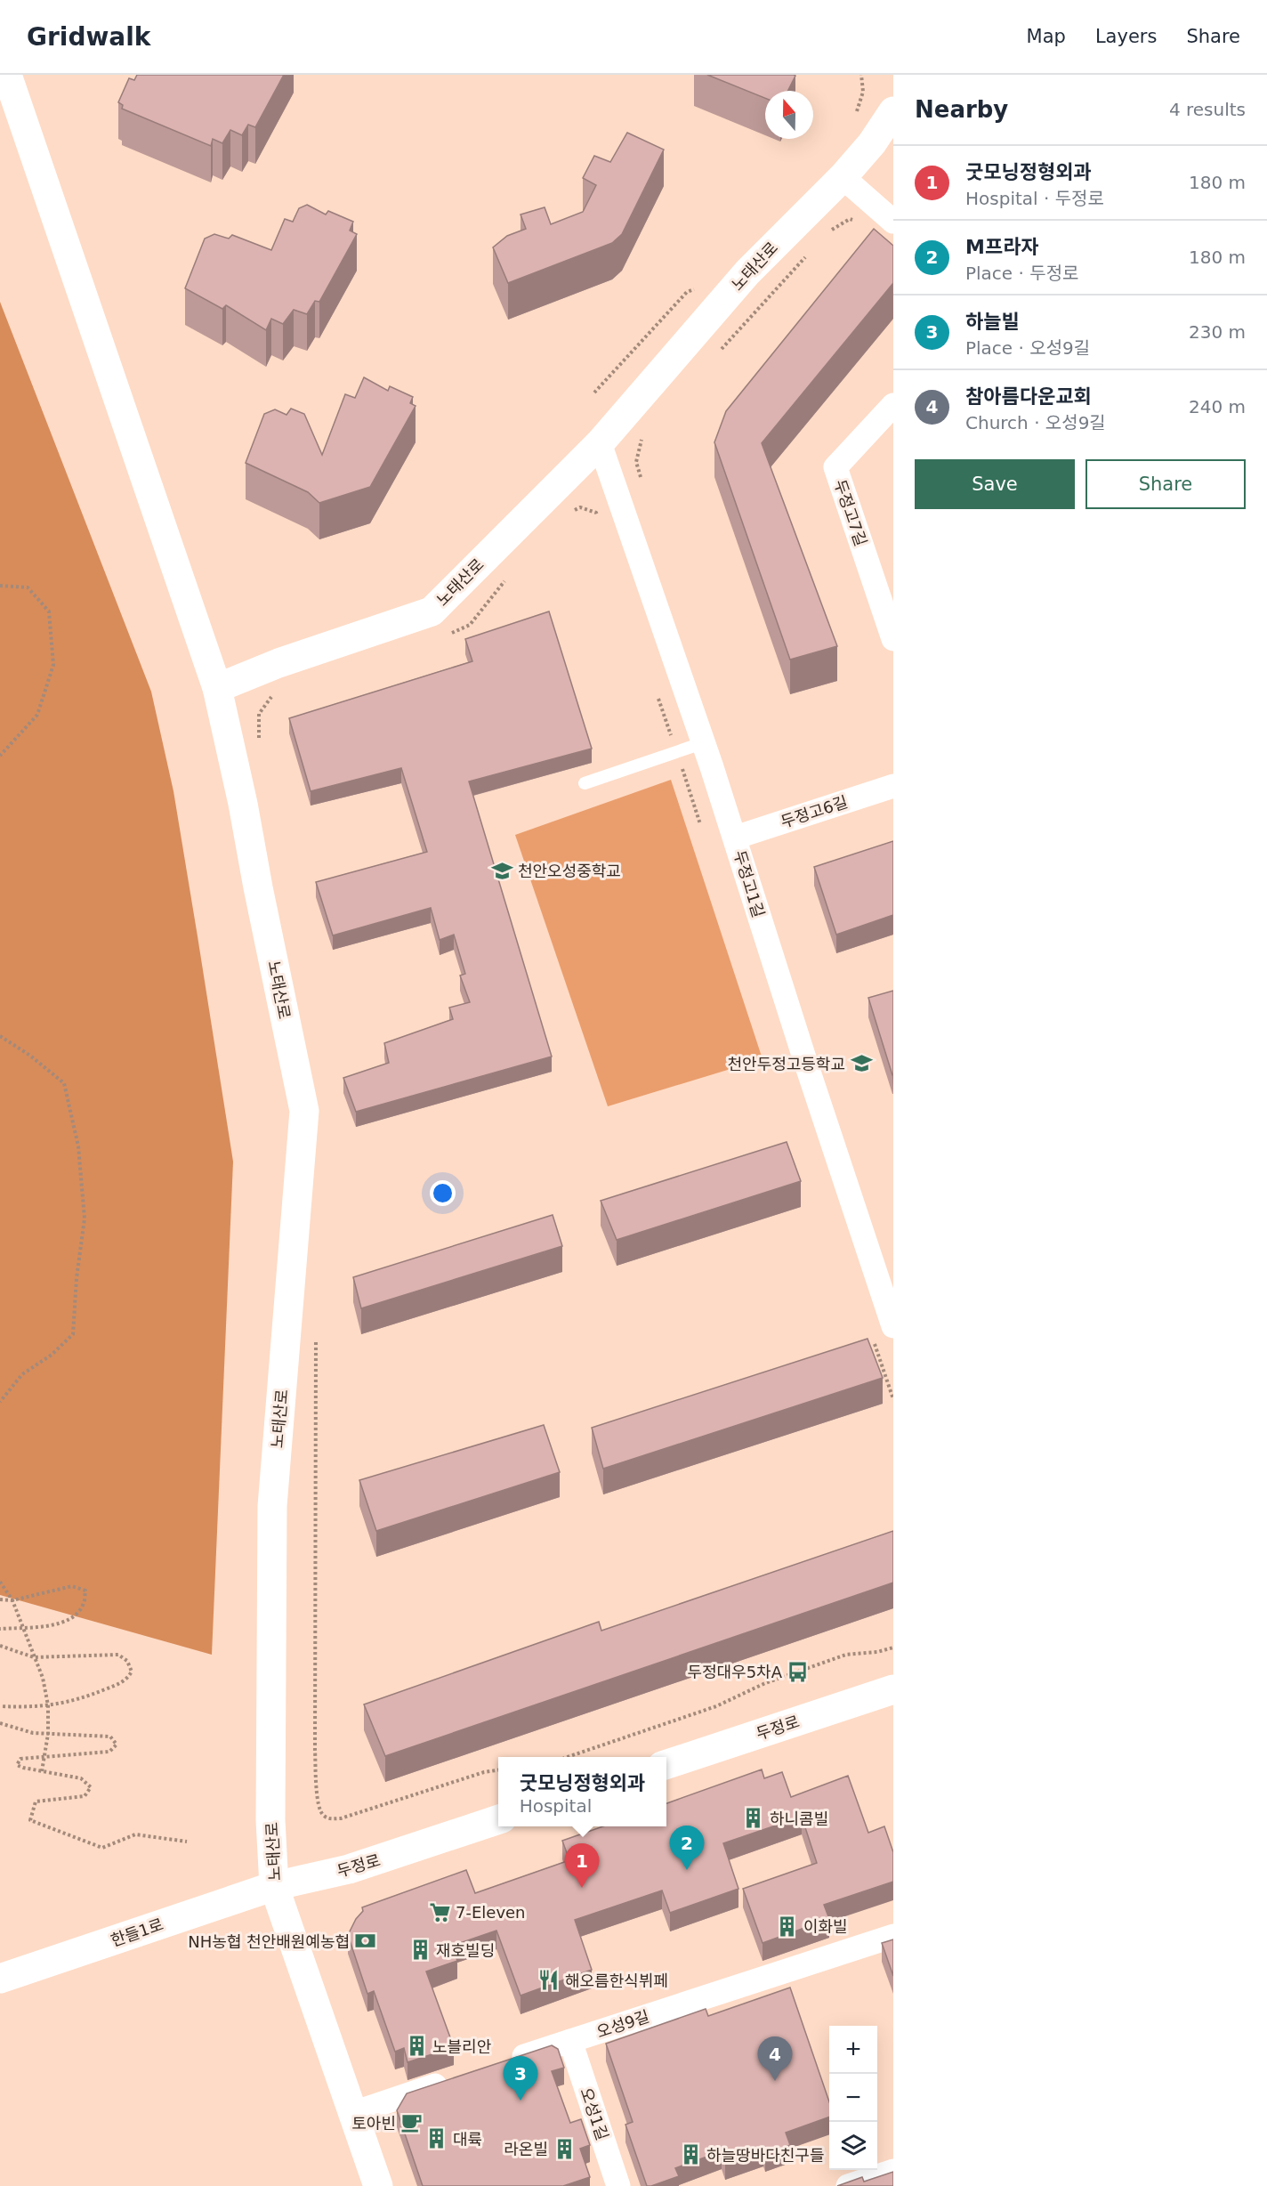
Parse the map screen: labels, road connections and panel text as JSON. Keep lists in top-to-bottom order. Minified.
{"streets":{"street":["노태산로","두정고7길","두정고6길","두정고1길","두정로","한들1로","오성9길","오성1길"]},"crossings":[["노태산로","두정고1길"],["노태산로","두정로"],["노태산로","한들1로"],["두정고6길","두정고1길"],["두정로","한들1로"],["오성9길","오성1길"]],"places":{"school or university":["천안오성중학교","천안두정고등학교"],"bus stop":["두정대우5차A"],"building":["하니콤빌","이화빌","재호빌딩","노블리안","대륙","라온빌","하늘땅바다친구들"],"supermarket":["7-Eleven"],"bank":["NH농협 천안배원예농협"],"restaurant":["해오름한식뷔페"],"cafe":["토아빈"]},"north":"top","page":{"header":"Gridwalk","nav":["Map","Layers","Share"],"heading":["Nearby","4 results"],"list":[{"mark":"1","name":"굿모닝정형외과","note":"Hospital · 두정로","value":"180 m"},{"mark":"2","name":"M프라자","note":"Place · 두정로","value":"180 m"},{"mark":"3","name":"하늘빌","note":"Place · 오성9길","value":"230 m"},{"mark":"4","name":"참아름다운교회","note":"Church · 오성9길","value":"240 m"}],"buttons":["Save","Share"],"popup":["굿모닝정형외과","Hospital"],"pins":["2","1","4","3"],"map_buttons":["+","−"]}}
